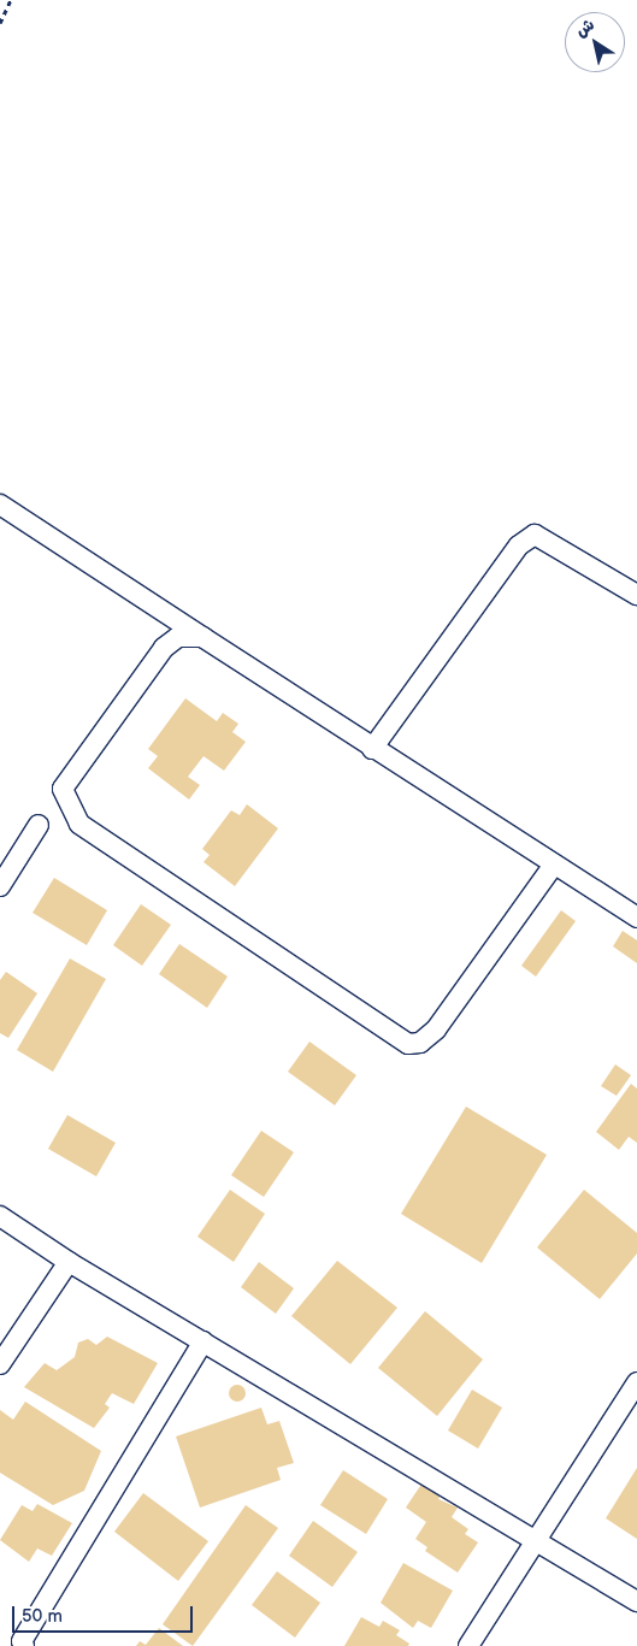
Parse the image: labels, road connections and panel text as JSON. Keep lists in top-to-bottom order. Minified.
{"scale_bar":"50 m","north":"top left"}
